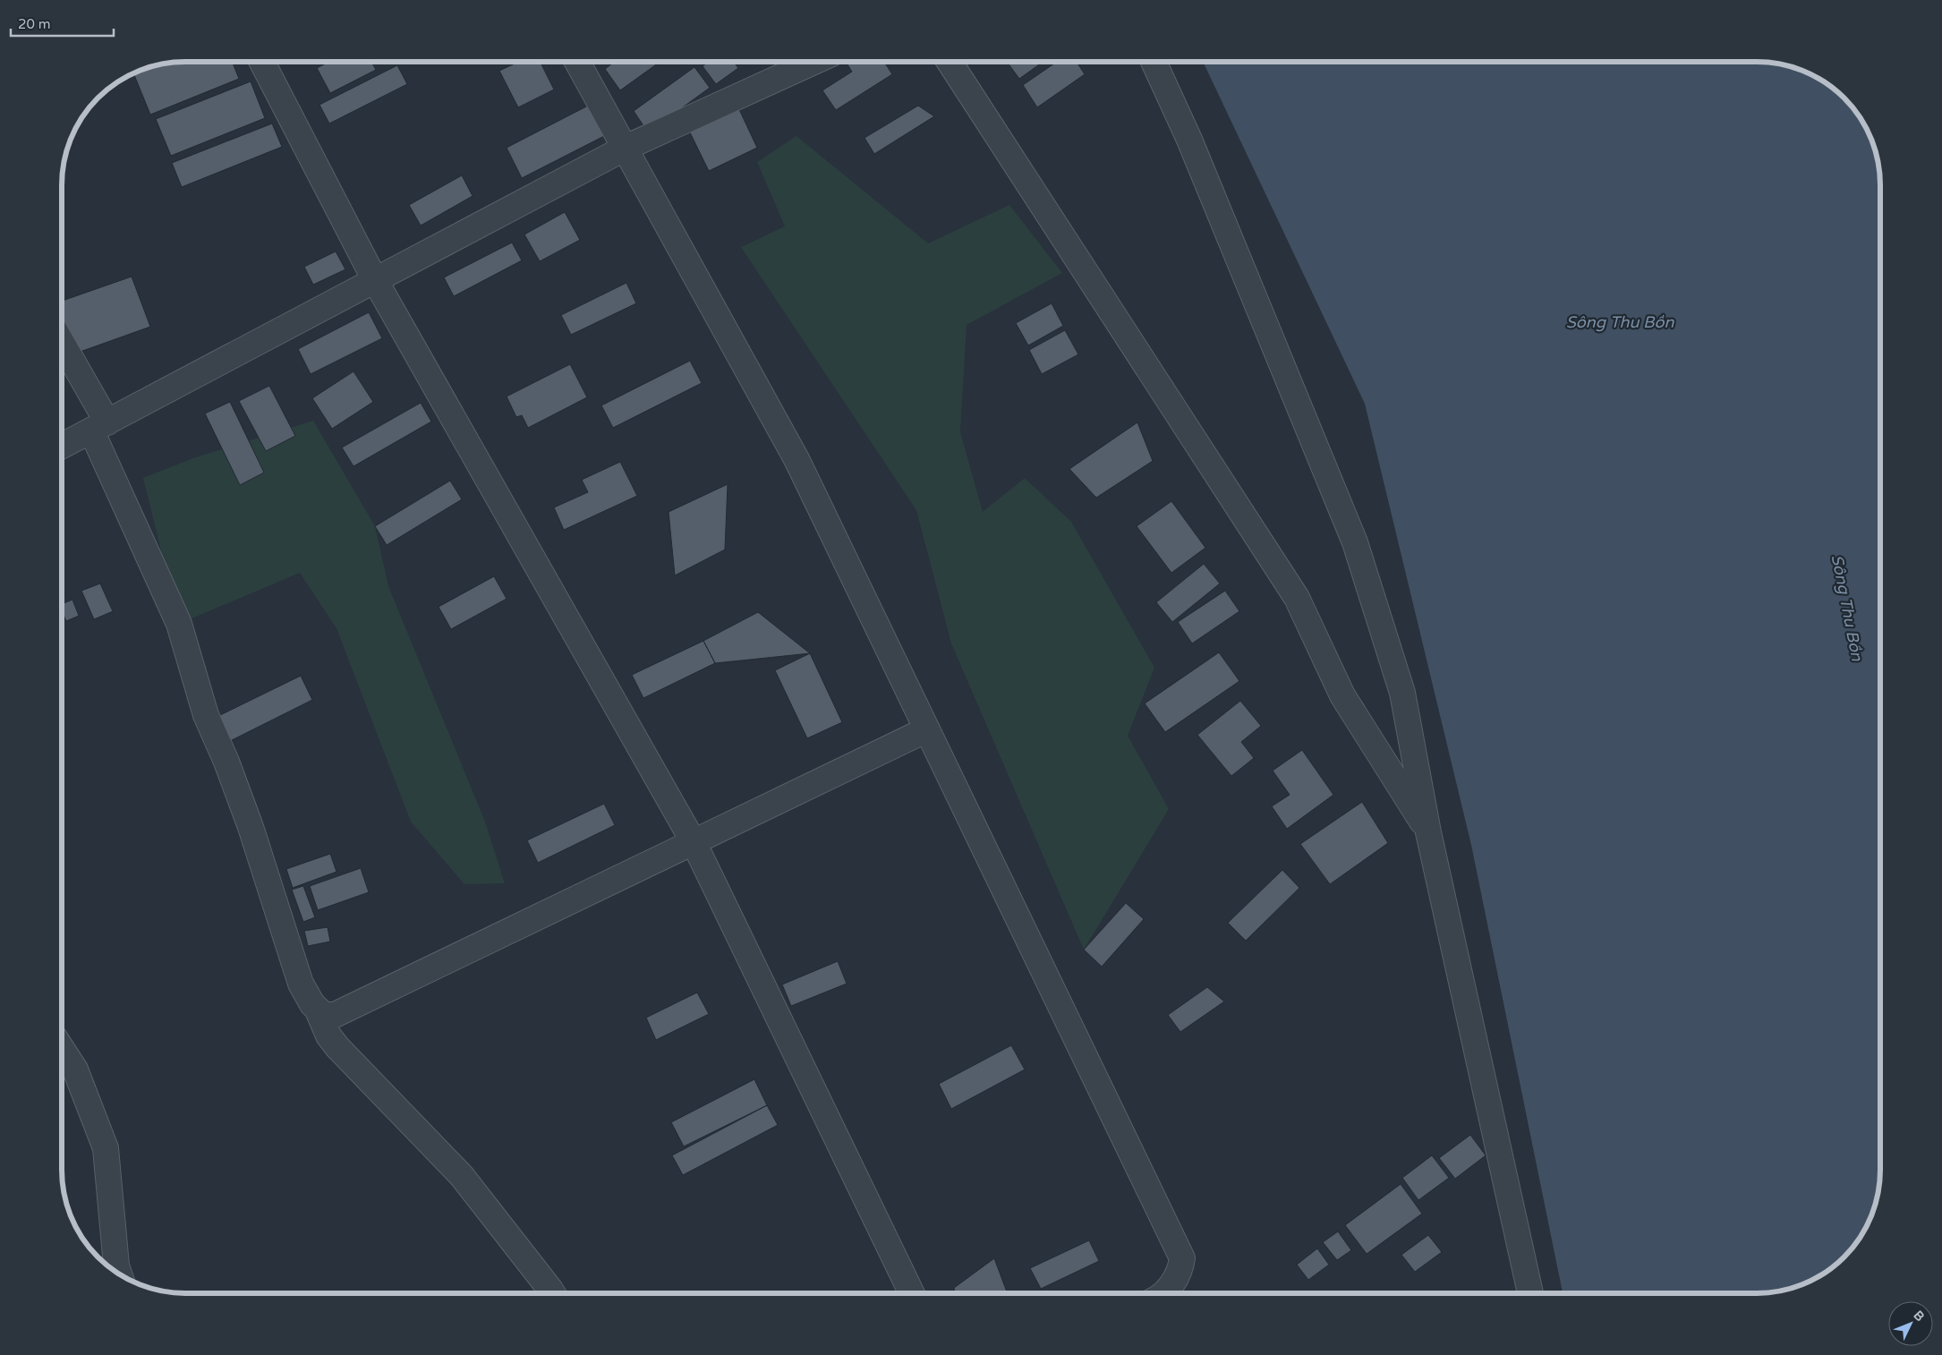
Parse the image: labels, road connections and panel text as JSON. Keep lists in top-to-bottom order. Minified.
{"water":["Sông Thu Bồn"],"scale_bar":"20 m","north":"top right"}
